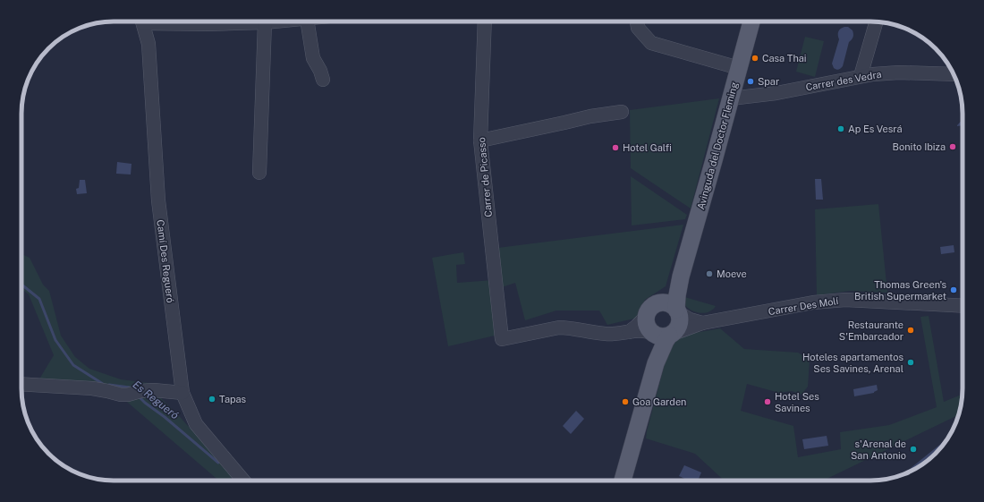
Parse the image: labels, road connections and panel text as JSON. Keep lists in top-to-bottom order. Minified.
{"streets":{"main road":["Avinguda del Doctor Fleming"],"street":["Carrer des Vedra","Carrer de Picasso","Camí Des Regueró","Carrer Des Molí"]},"crossings":[["Carrer des Vedra","Avinguda del Doctor Fleming"],["Avinguda del Doctor Fleming","Carrer de Picasso"],["Avinguda del Doctor Fleming","Carrer Des Molí"],["Carrer de Picasso","Carrer Des Molí"]],"water":["Es Regueró"],"places":["Casa Thai","Spar","Ap Es Vesrá","Bonito Ibiza","Hotel Galfi","Moeve","Thomas Green's British Supermarket","Restaurante S'Embarcador","Hoteles apartamentos Ses Savines, Arenal","Tapas","Goa Garden","Hotel Ses Savines","s'Arenal de San Antonio"]}
